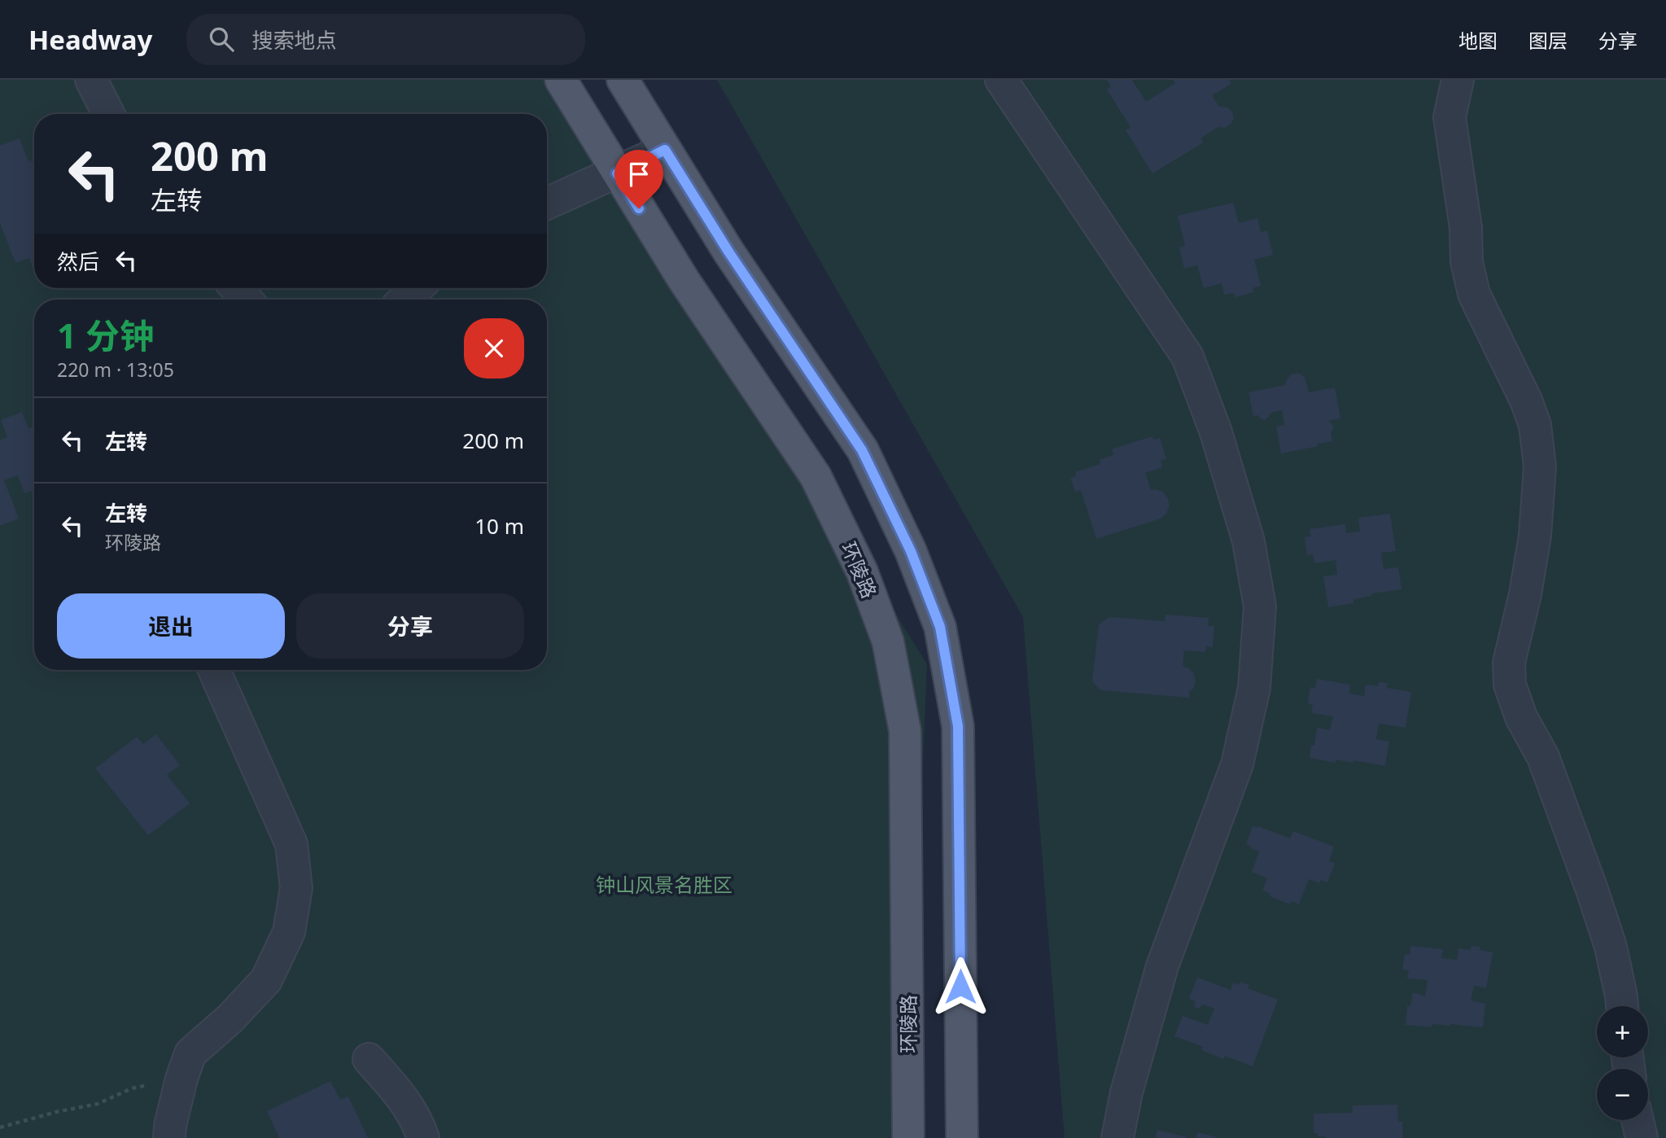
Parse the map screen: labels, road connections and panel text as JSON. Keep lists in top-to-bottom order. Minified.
{"streets":{"main road":["环陵路"]},"parks":["钟山风景名胜区"],"page":{"header":"Headway","search":"搜索地点","nav":["地图","图层","分享"],"turn":["200 m","左转"],"then":"然后","heading":["1 分钟","220 m · 13:05"],"list":[{"name":"左转","value":"200 m"},{"name":"左转","note":"环陵路","value":"10 m"}],"buttons":["退出","分享"],"map_buttons":["+","−"]}}
